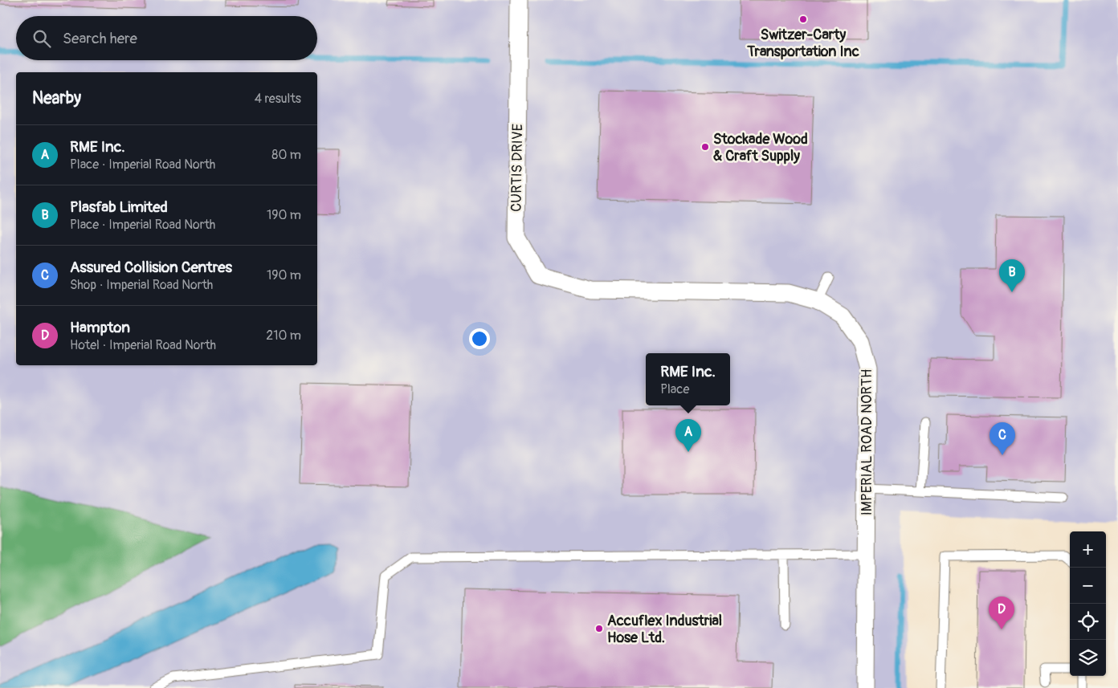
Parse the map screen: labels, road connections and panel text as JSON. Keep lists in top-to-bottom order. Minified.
{"streets":{"street":["CURTIS DRIVE","IMPERIAL ROAD NORTH"]},"crossings":[["CURTIS DRIVE","IMPERIAL ROAD NORTH"]],"places":["Switzer-Carty Transportation Inc","Stockade Wood & Craft Supply","Accuflex Industrial Hose Ltd."],"page":{"search":"Search here","heading":["Nearby","4 results"],"list":[{"mark":"A","name":"RME Inc.","note":"Place · Imperial Road North","value":"80 m"},{"mark":"B","name":"Plasfab Limited","note":"Place · Imperial Road North","value":"190 m"},{"mark":"C","name":"Assured Collision Centres","note":"Shop · Imperial Road North","value":"190 m"},{"mark":"D","name":"Hampton","note":"Hotel · Imperial Road North","value":"210 m"}],"pins":["B","A","C","D"],"popup":["RME Inc.","Place"],"map_buttons":["+","−"]}}
